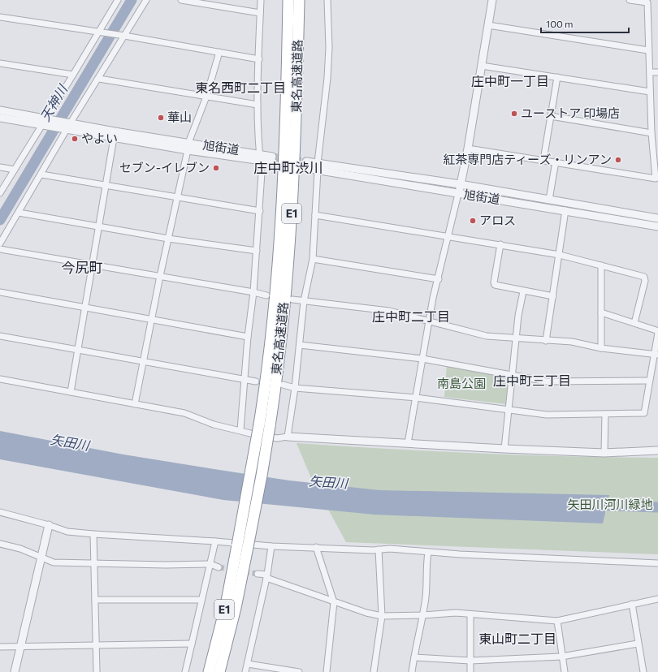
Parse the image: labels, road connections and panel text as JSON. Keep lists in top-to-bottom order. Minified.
{"streets":{"highway":["東名高速道路","E1"],"street":["旭街道"]},"districts":["庄中町一丁目","東名西町二丁目","庄中町渋川","今尻町","庄中町二丁目","庄中町三丁目","東山町二丁目"],"water":["天神川","矢田川"],"parks":["南島公園","矢田川河川緑地"],"places":["ユーストア 印場店","華山","やよい","紅茶専門店ティーズ・リンアン","セブン-イレブン","アロス"],"scale_bar":"100 m"}
